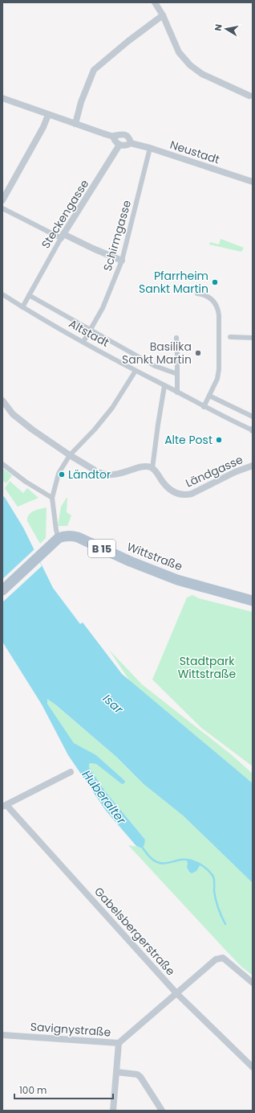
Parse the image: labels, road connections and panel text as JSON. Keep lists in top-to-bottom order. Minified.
{"streets":{"main road":["B 15","Wittstraße"],"street":["Neustadt","Steckengasse","Schirmgasse","Altstadt","Ländgasse","Gabelsbergerstraße","Savignystraße"]},"crossings":[["Neustadt","Steckengasse"],["Neustadt","Schirmgasse"],["Steckengasse","Altstadt"],["Schirmgasse","Altstadt"],["Gabelsbergerstraße","Savignystraße"]],"water":["Isar","Huberalter"],"parks":["Stadtpark Wittstraße"],"places":["Pfarrheim Sankt Martin","Basilika Sankt Martin","Alte Post","Ländtor"],"scale_bar":"100 m","north":"left"}
